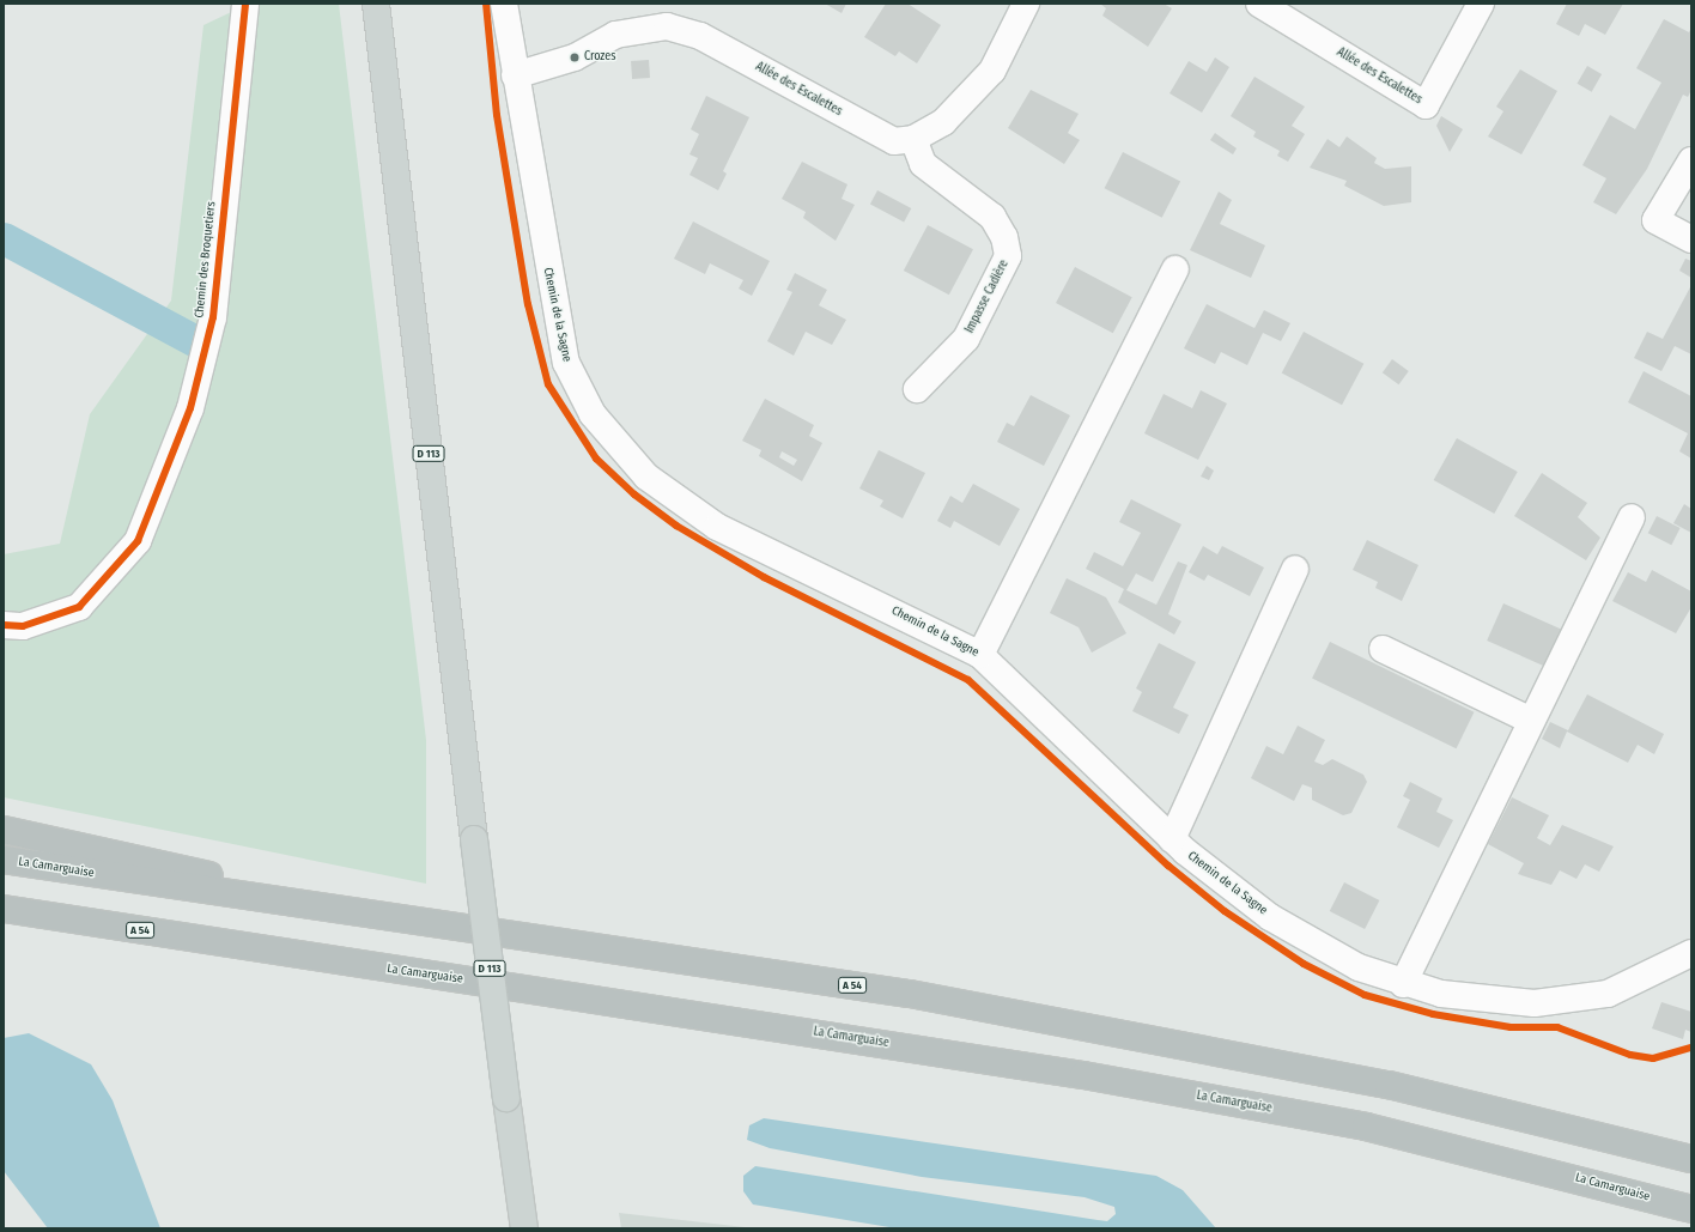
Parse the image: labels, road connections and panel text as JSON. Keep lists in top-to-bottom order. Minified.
{"streets":{"highway":["La Camarguaise","A 54"],"main road":["D 113"],"street":["Allée des Escalettes","Chemin des Broquetiers","Impasse Cadière","Chemin de la Sagne"]},"crossings":[["Allée des Escalettes","Impasse Cadière"],["Allée des Escalettes","Chemin de la Sagne"]],"places":["Crozes"]}
